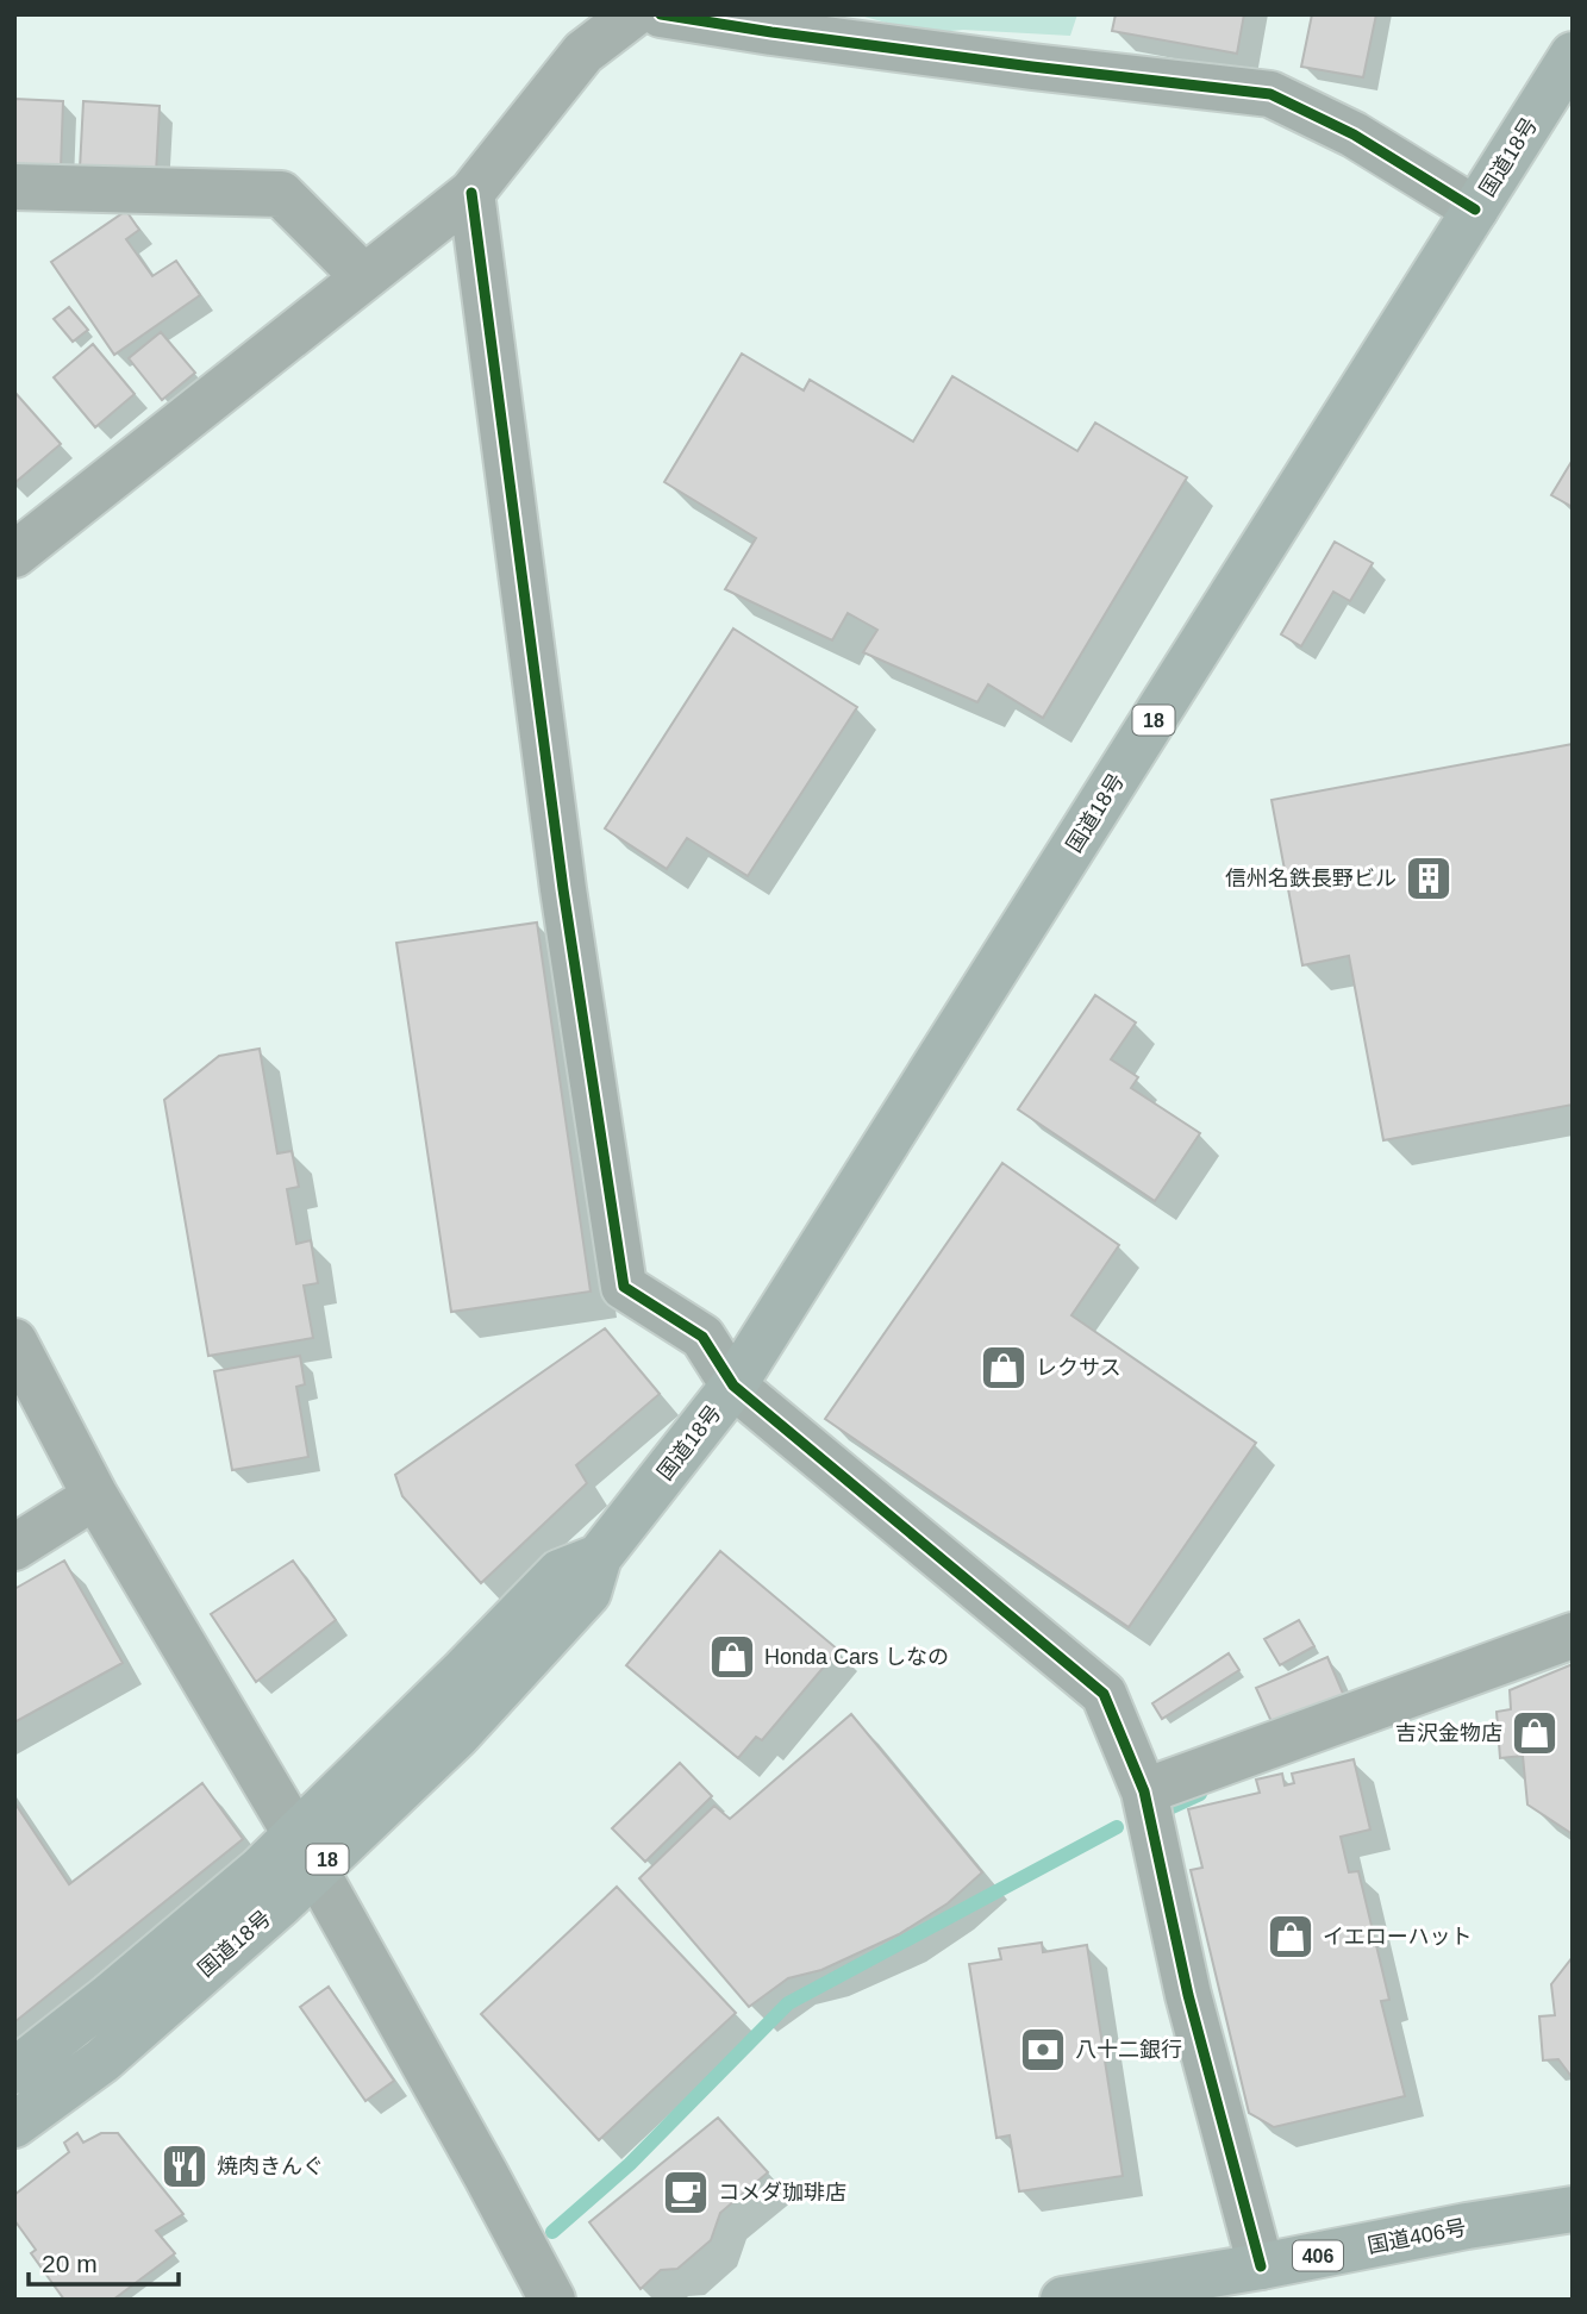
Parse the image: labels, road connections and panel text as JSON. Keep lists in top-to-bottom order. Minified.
{"streets":{"highway":["国道18号","18","国道406号","406"]},"places":{"building":["信州名鉄長野ビル"],"shop":["レクサス","Honda Cars しなの","吉沢金物店","イエローハット"],"bank":["八十二銀行"],"restaurant":["焼肉きんぐ"],"cafe":["コメダ珈琲店"]},"scale_bar":"20 m"}
